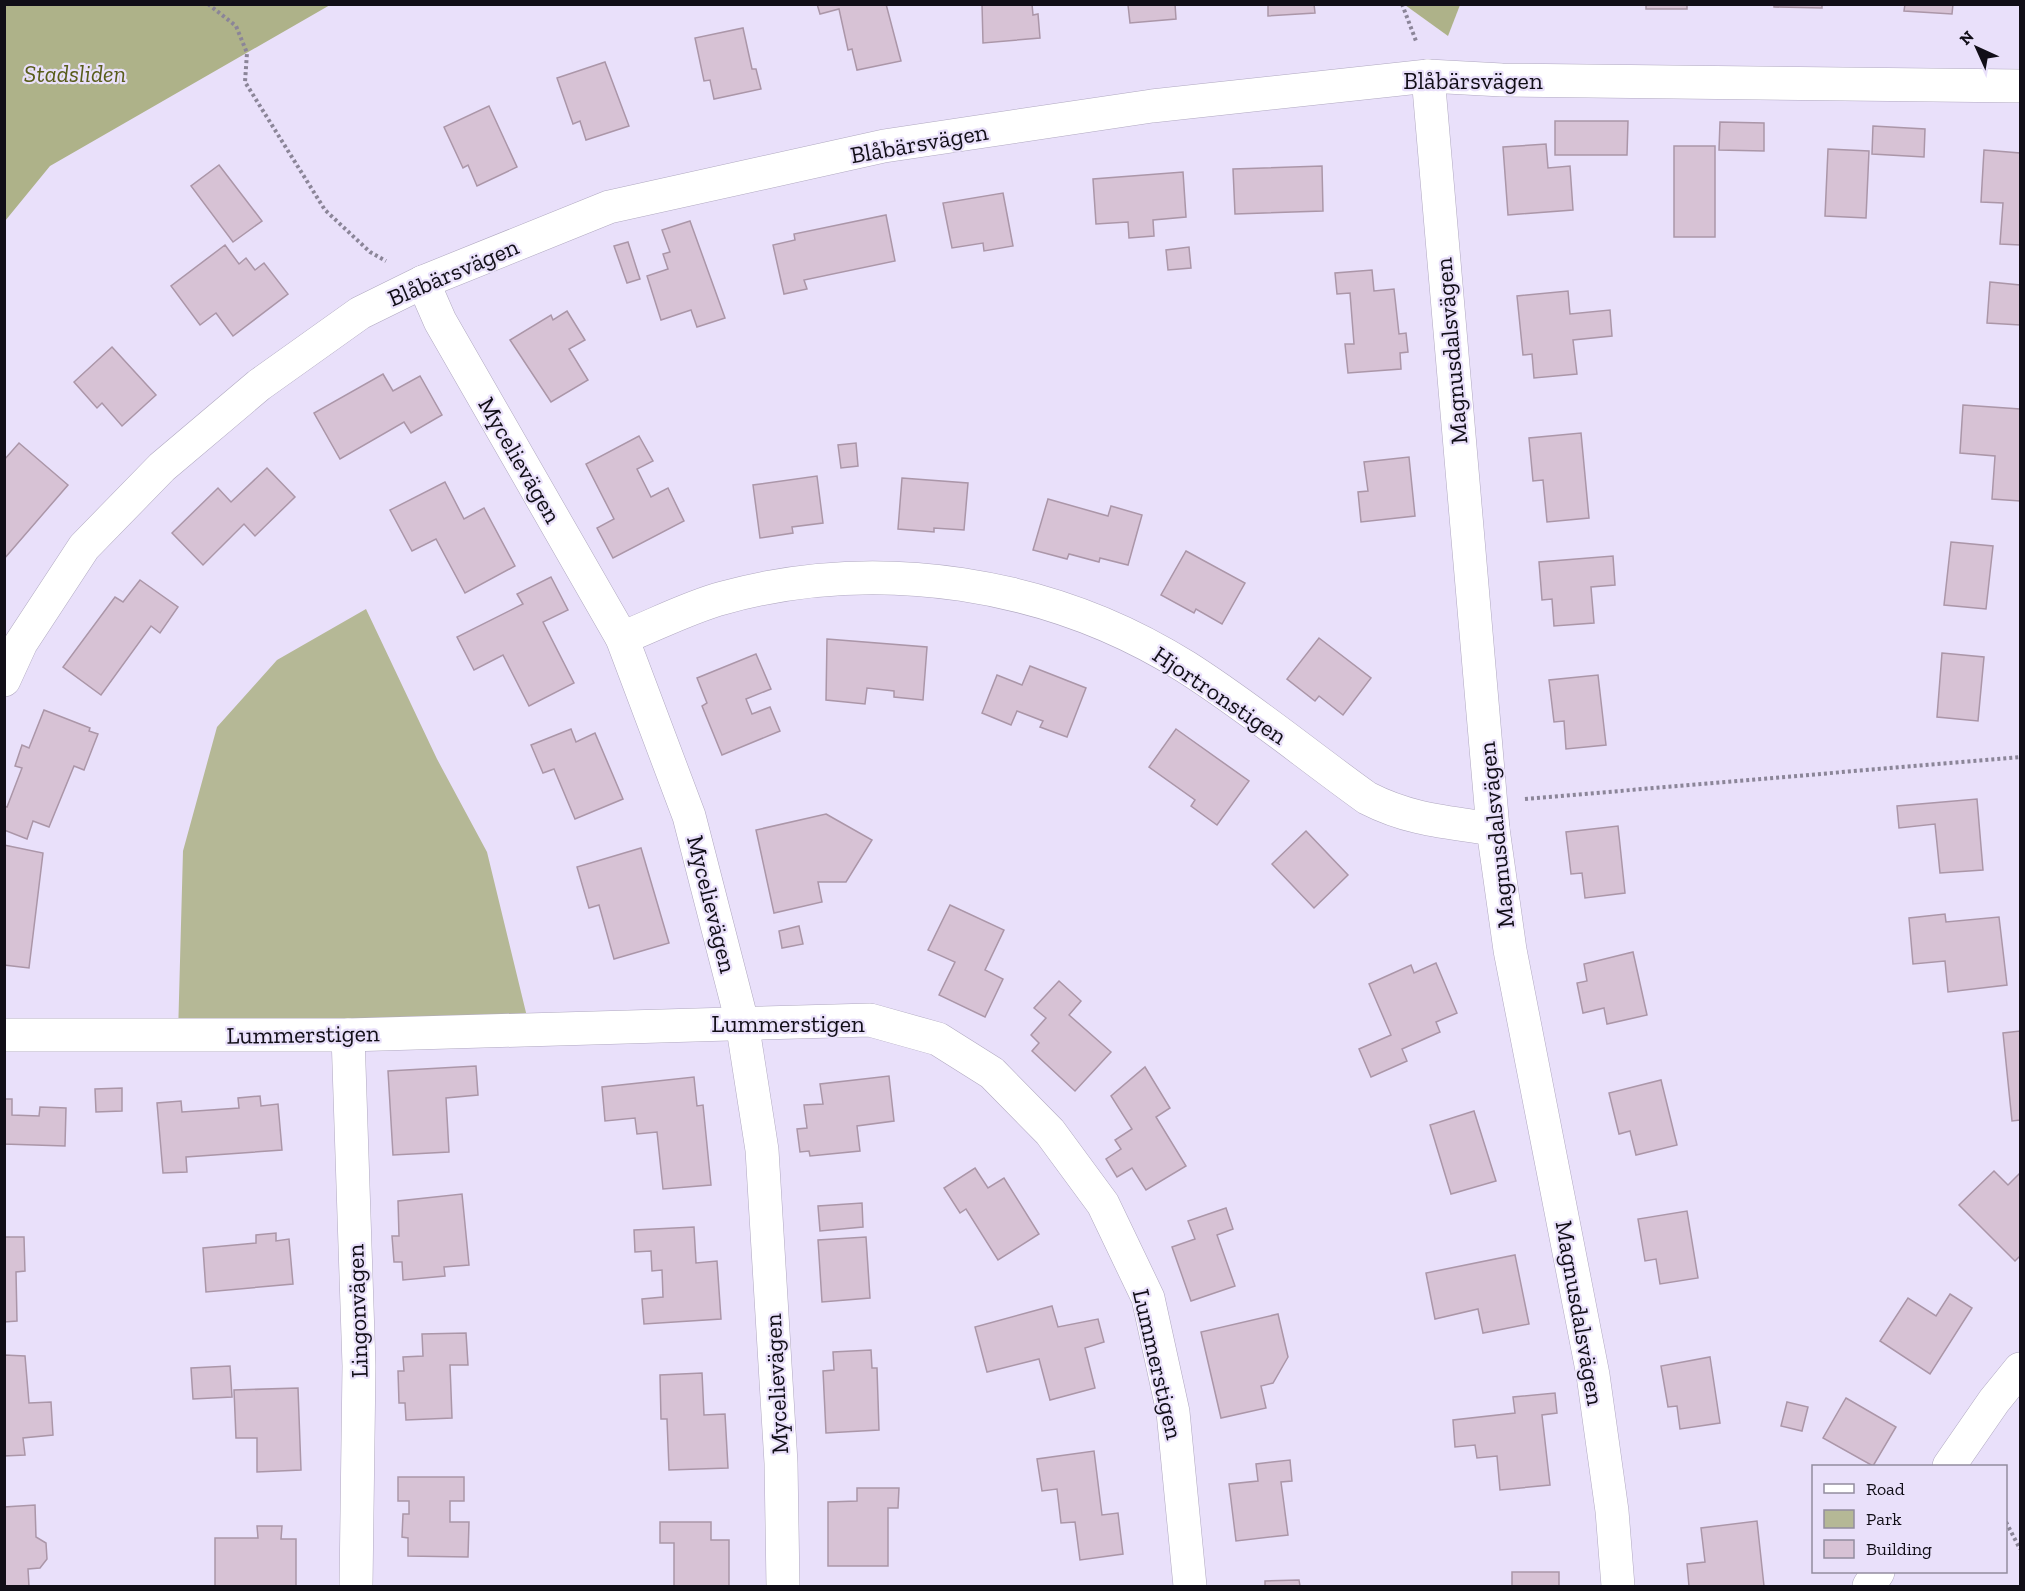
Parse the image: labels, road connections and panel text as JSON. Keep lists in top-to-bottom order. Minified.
{"streets":{"street":["Blåbärsvägen","Magnusdalsvägen","Mycelievägen","Hjortronstigen","Lummerstigen","Lingonvägen"]},"crossings":[["Blåbärsvägen","Magnusdalsvägen"],["Blåbärsvägen","Mycelievägen"],["Magnusdalsvägen","Hjortronstigen"],["Mycelievägen","Hjortronstigen"],["Mycelievägen","Lummerstigen"],["Lummerstigen","Lingonvägen"]],"parks":["Stadsliden"],"legend":["Road","Park","Building"],"north":"top left"}
